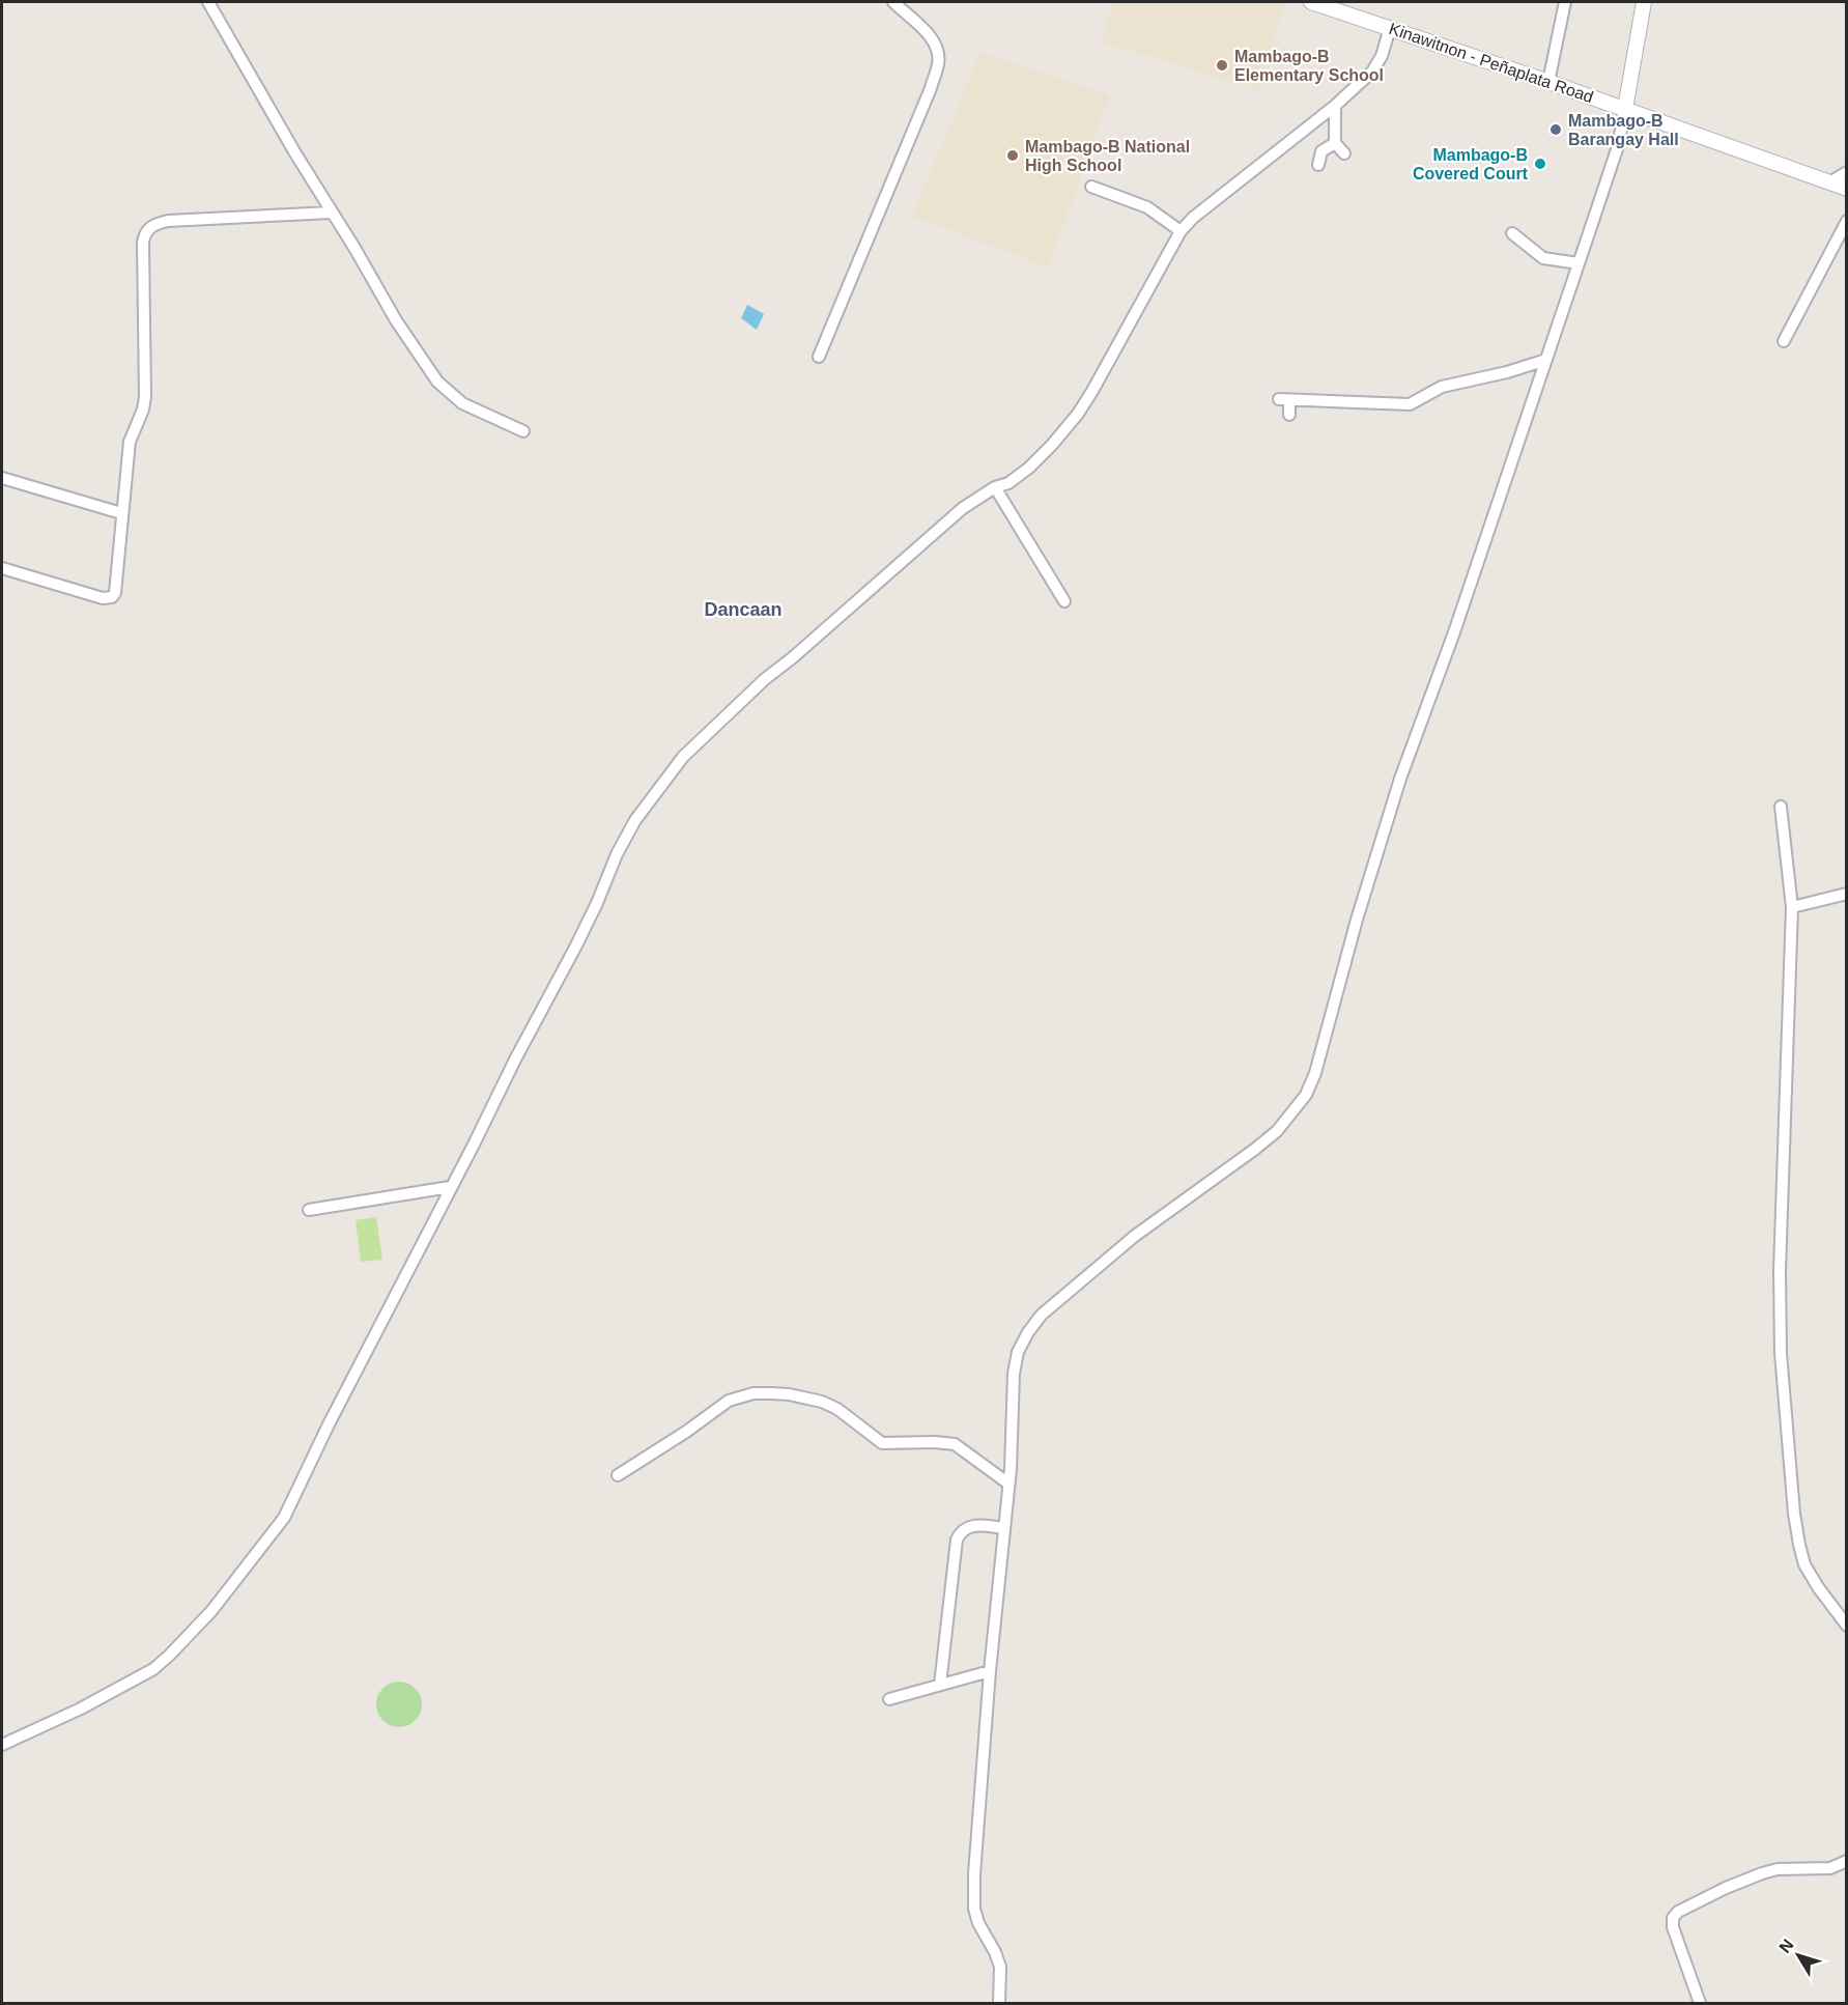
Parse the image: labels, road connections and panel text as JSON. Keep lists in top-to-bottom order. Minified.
{"streets":{"street":["Kinawitnon - Peñaplata Road"]},"districts":["Dancaan"],"places":["Mambago-B Elementary School","Mambago-B Barangay Hall","Mambago-B National High School","Mambago-B Covered Court"],"north":"top left"}
